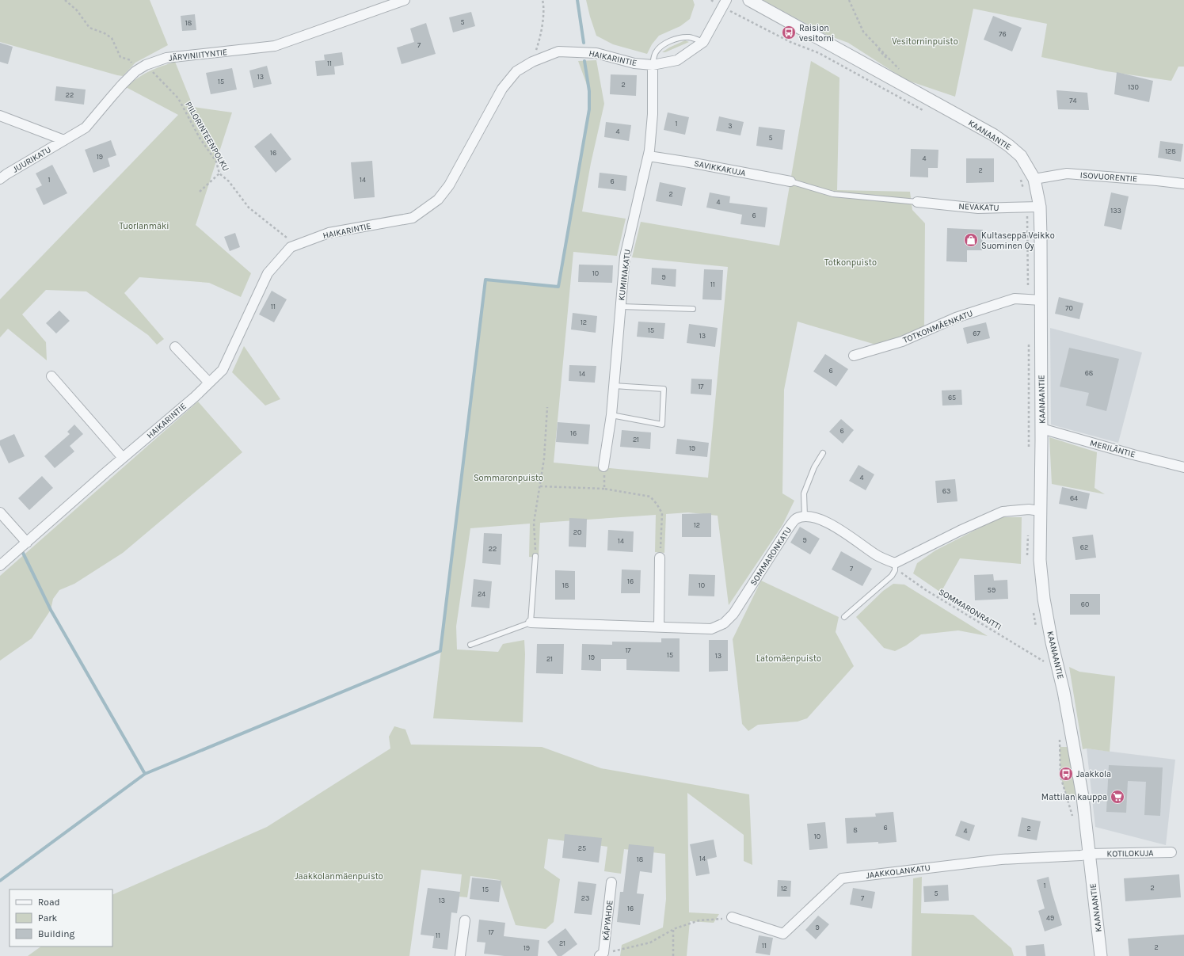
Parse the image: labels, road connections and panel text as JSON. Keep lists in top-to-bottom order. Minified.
{"streets":{"street":["JÄRVINIITYNTIE","HAIKARINTIE","KAANAANTIE","JUURIKATU","SAVIKKAKUJA","ISOVUORENTIE","NEVAKATU","KUMINAKATU","TOTKONMÄENKATU","MERILÄNTIE","SOMMARONKATU","KOTILOKUJA","JAAKKOLANKATU","KÄPYAHDE"],"path":["PIILORINTEENPOLKU","SOMMARONRAITTI"]},"crossings":[["JÄRVINIITYNTIE","PIILORINTEENPOLKU"],["JÄRVINIITYNTIE","JUURIKATU"],["HAIKARINTIE","KUMINAKATU"],["KAANAANTIE","ISOVUORENTIE"],["KAANAANTIE","NEVAKATU"],["KAANAANTIE","TOTKONMÄENKATU"],["KAANAANTIE","MERILÄNTIE"],["KAANAANTIE","KOTILOKUJA"],["KAANAANTIE","JAAKKOLANKATU"],["SAVIKKAKUJA","KUMINAKATU"],["KOTILOKUJA","JAAKKOLANKATU"]],"parks":["Vesitorninpuisto","Tuorlanmäki","Totkonpuisto","Sommaronpuisto","Latomäenpuisto","Jaakkolanmäenpuisto"],"places":{"bus stop":["Raision vesitorni","Jaakkola"],"shop":["Kultaseppä Veikko Suominen Oy"],"supermarket":["Mattilan kauppa"]},"house_numbers":["5","18","76","7","11","13","15","2","130","22","74","1","3","4","5","128","16","19","4","2","1","14","6","2","4","133","6","10","9","11","11","70","12","15","67","13","6","68","14","17","65","6","16","21","19","4","63","64","12","20","9","14","62","22","7","16","18","10","59","24","60","17","15","13","19","21","6","2","8","4","10","25","14","18","1","2","12","15","5","23","7","13","16","49","9","17","11","21","11","2","19"],"legend":["Road","Park","Building"]}
